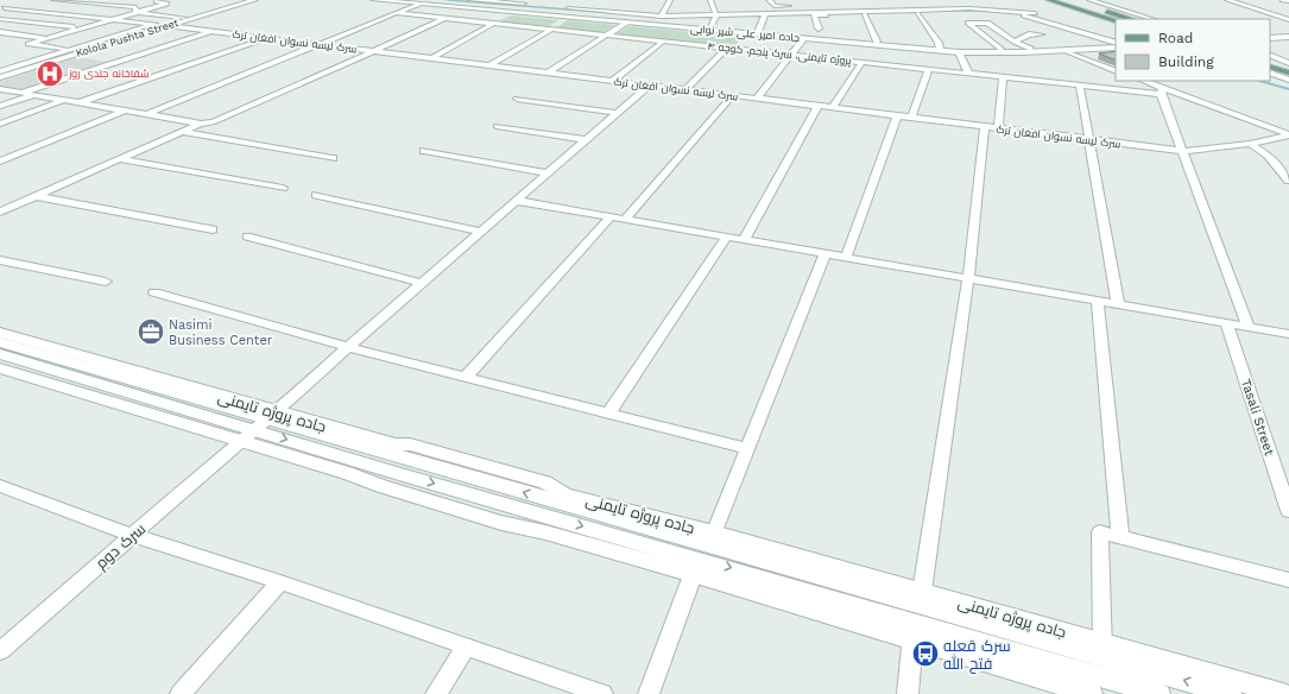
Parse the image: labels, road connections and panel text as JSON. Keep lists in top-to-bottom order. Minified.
{"streets":{"main road":["جاده امیر علی شیر نوایی","Kolola Pushta Street","جاده پروژه تایمنی"],"street":["سرک لیسه نسوان افغان‌ ترک","پروژه تایمنی، سرک پنجم، کوچه ۴","Tasali Street","سرک دوم"]},"crossings":[["Kolola Pushta Street","سرک لیسه نسوان افغان‌ ترک"],["سرک لیسه نسوان افغان‌ ترک","سرک دوم"],["جاده پروژه تایمنی","سرک دوم"]],"places":{"hospital":["شفاخانه جلدی روز"],"office":["Nasimi Business Center"],"bus stop":["سرک قعله فتح الله"]},"legend":["Road","Building"]}
